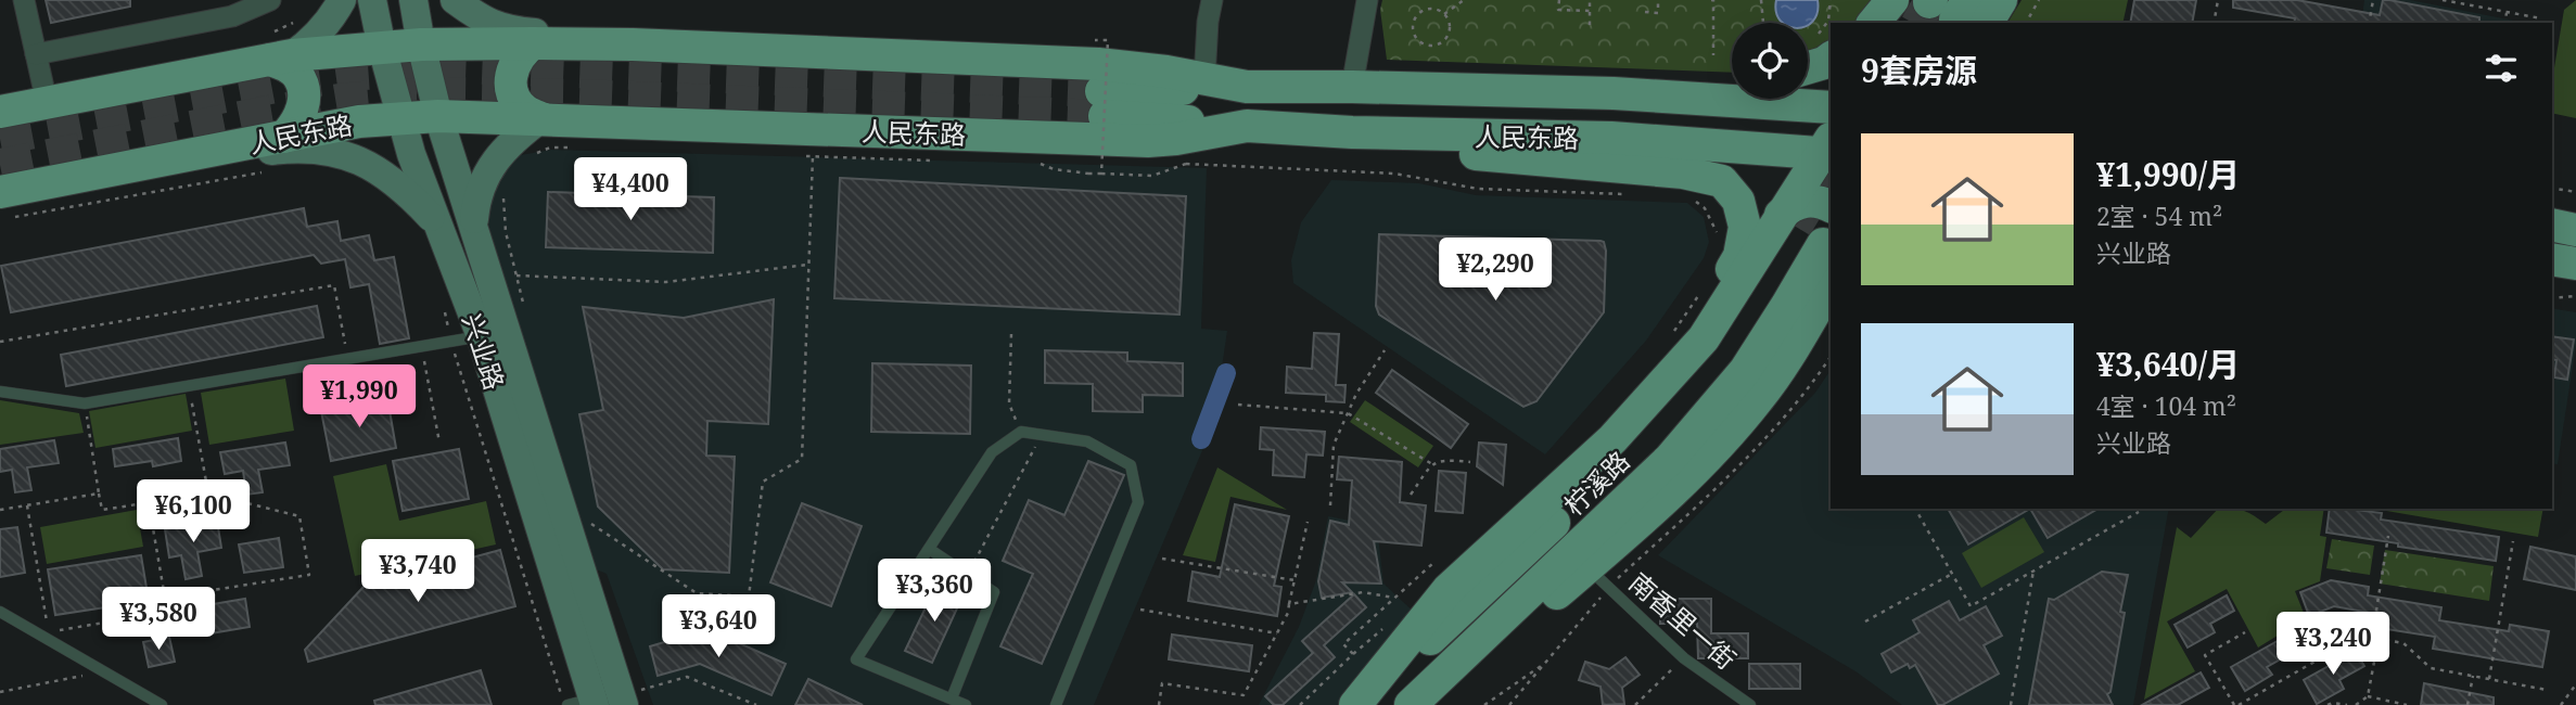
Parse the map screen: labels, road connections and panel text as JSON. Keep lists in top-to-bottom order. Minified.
{"streets":{"main road":["人民东路","兴业路","柠溪路"],"lane":["南香里一街"]},"crossings":[["人民东路","兴业路"]],"page":{"heading":"9套房源","list":[{"name":"¥1,990/月","note":"2室 · 54 m² · 兴业路"},{"name":"¥3,640/月","note":"4室 · 104 m² · 兴业路"}],"price":["¥4,400","¥2,290","¥1,990","¥6,100","¥3,740","¥3,360","¥3,580","¥3,640","¥3,240"]}}
